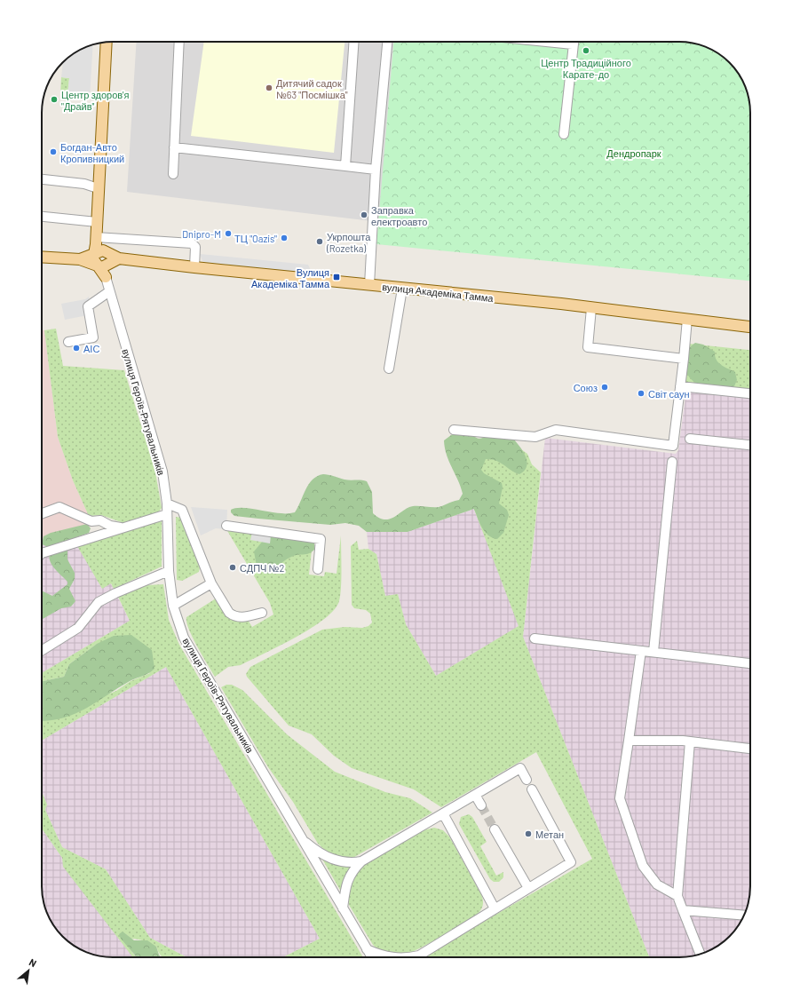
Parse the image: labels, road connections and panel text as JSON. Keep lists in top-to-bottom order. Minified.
{"streets":{"main road":["вулиця Академіка Тамма","вулиця Героїв-Рятувальників"]},"crossings":[["вулиця Академіка Тамма","вулиця Героїв-Рятувальників"]],"parks":["Дендропарк"],"places":{"other":["Центр Традиційного Карате-до","Дитячий садок №63 \"Посмішка\"","Центр здоров'я \"Драйв\"","Богдан-Авто Кропивницкий","Заправка електроавто","Dnipro-M","ТЦ \"Oazis\"","Укрпошта (Rozetka)","АІС","Союз","Світ саун","СДПЧ №2","Метан"],"transit":["Вулиця Академіка Тамма"]},"north":"top right"}
